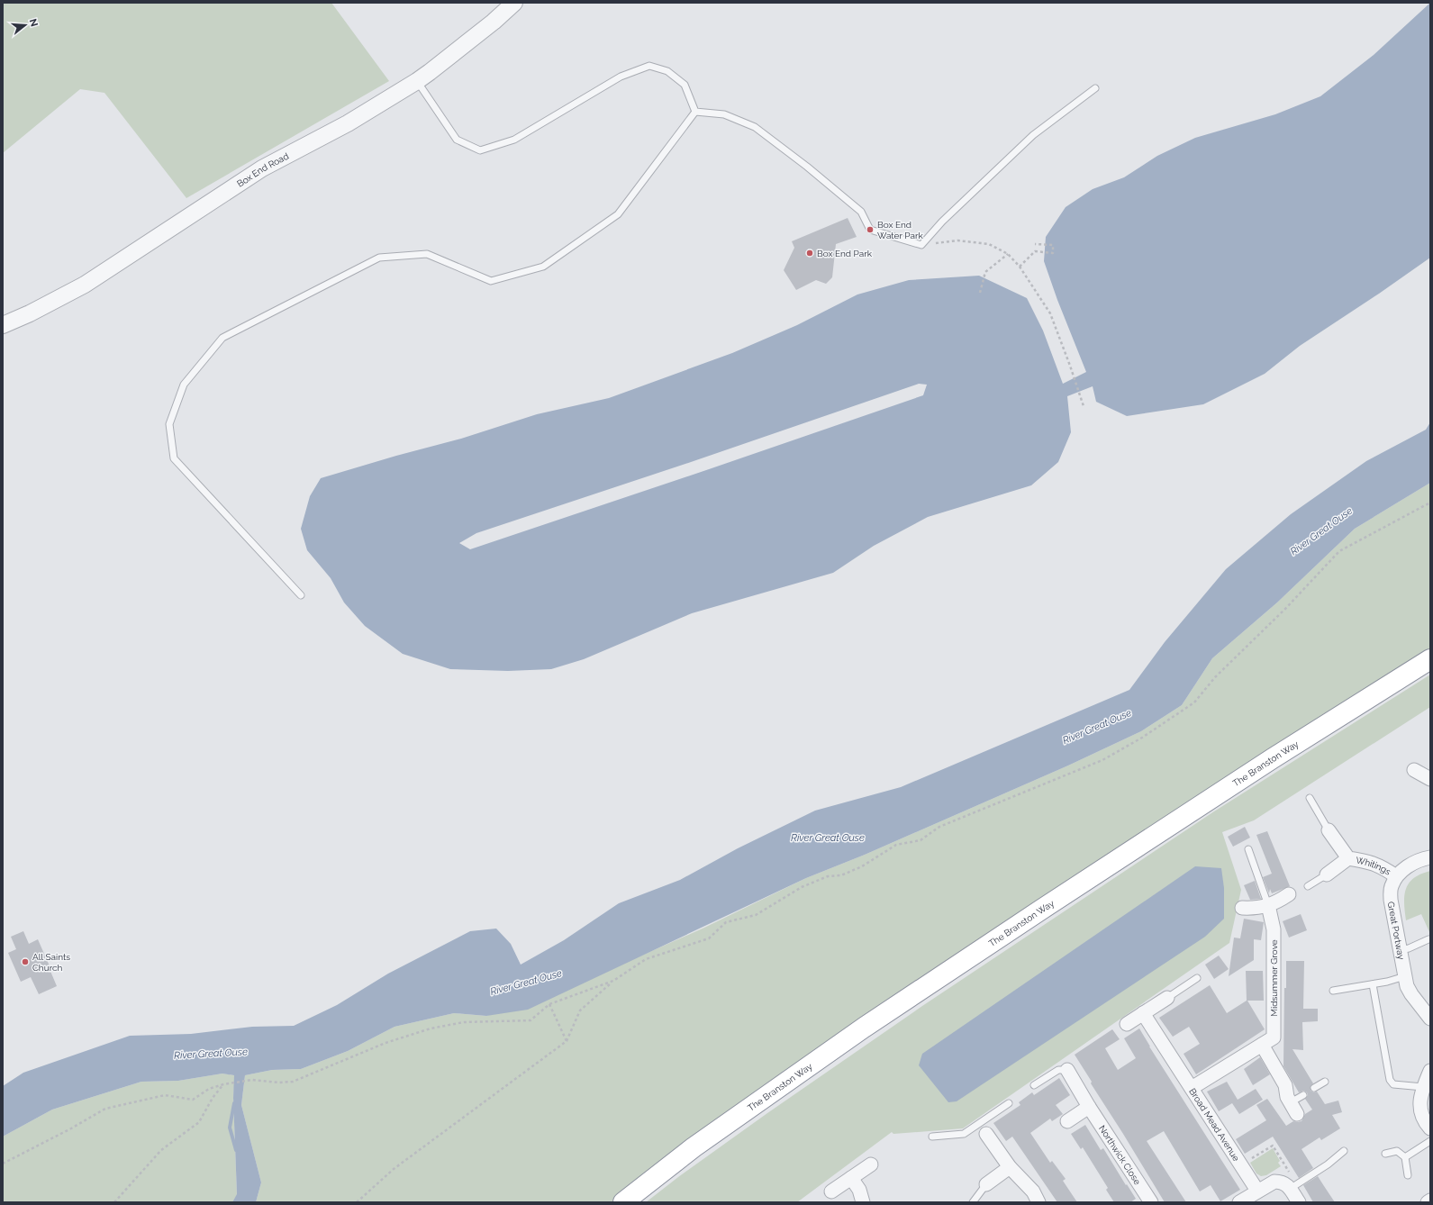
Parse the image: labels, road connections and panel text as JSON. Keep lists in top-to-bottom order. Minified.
{"streets":{"highway":["The Branston Way"],"street":["Box End Road","Whitings","Great Portway","Midsummer Grove","Broad Mead Avenue","Northwick Close"]},"crossings":[["Whitings","Great Portway"],["Midsummer Grove","Broad Mead Avenue"]],"water":["River Great Ouse"],"places":["Box End Water Park","Box End Park","All Saints Church"],"north":"right"}
